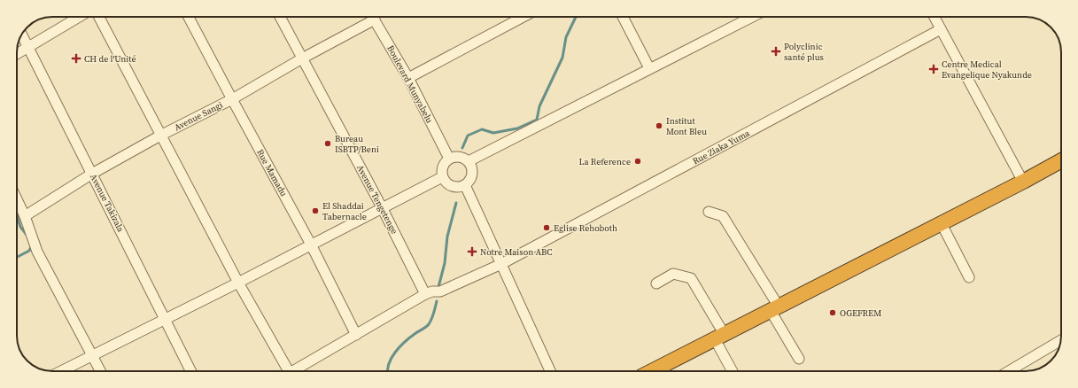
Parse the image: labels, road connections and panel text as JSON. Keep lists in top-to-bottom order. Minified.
{"streets":{"street":["Boulevard Munyabelu","Avenue Sangi","Rue Ziaka Yuma","Rue Mamadu","Avenue Tengetenge","Avenue Takizala"]},"crossings":[["Avenue Sangi","Rue Mamadu"],["Avenue Sangi","Avenue Tengetenge"],["Avenue Sangi","Avenue Takizala"],["Rue Ziaka Yuma","Rue Mamadu"],["Rue Ziaka Yuma","Avenue Tengetenge"]],"places":{"health":["Polyclinic santé plus","CH de l'Unité","Centre Medical Evangelique Nyakunde","Notre Maison ABC"],"other":["Institut Mont Bleu","Bureau ISBTP/Beni","La Reference","El Shaddai Tabernacle","Eglise Rehoboth","OGEFREM"]}}
